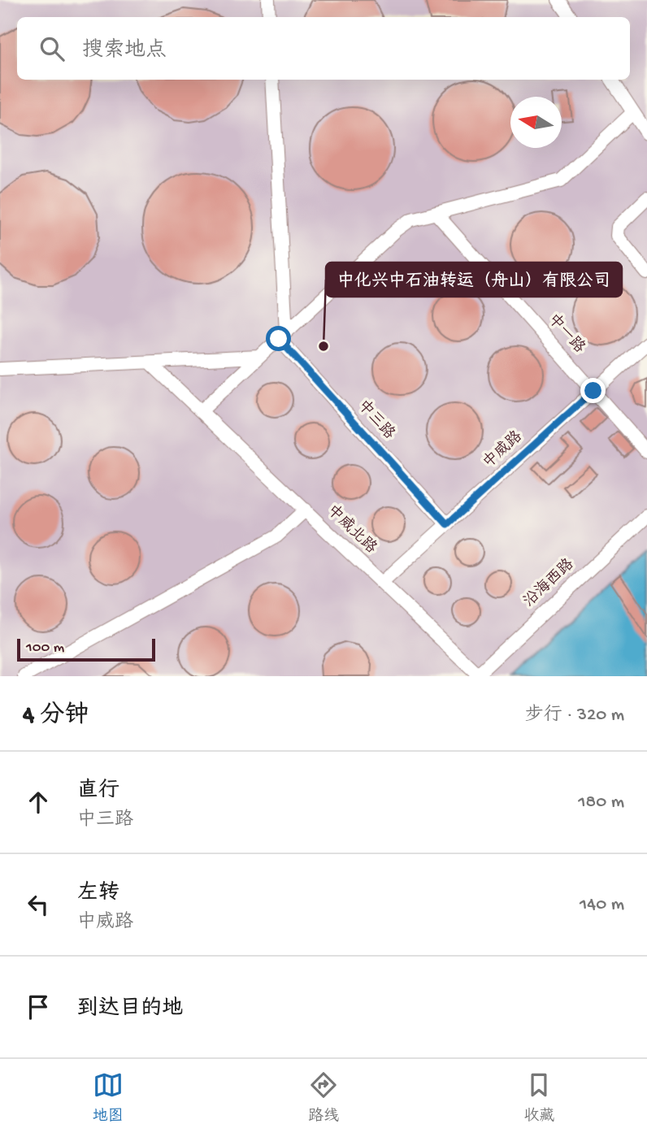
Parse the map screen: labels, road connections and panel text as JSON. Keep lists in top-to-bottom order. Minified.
{"streets":{"lane":["中一路","中三路","中威路","中威北路","沿海西路"]},"crossings":[["中一路","中威路"],["中三路","中威路"],["中威路","中威北路"],["中威北路","沿海西路"]],"places":["中化兴中石油转运（舟山）有限公司"],"scale_bar":"100 m","north":"left","page":{"search":"搜索地点","scale":"100 m","heading":["4 分钟","步行 · 320 m"],"list":[["直行","中三路","180 m"],["左转","中威路","140 m"],"到达目的地"],"nav":["地图","路线","收藏"]}}
